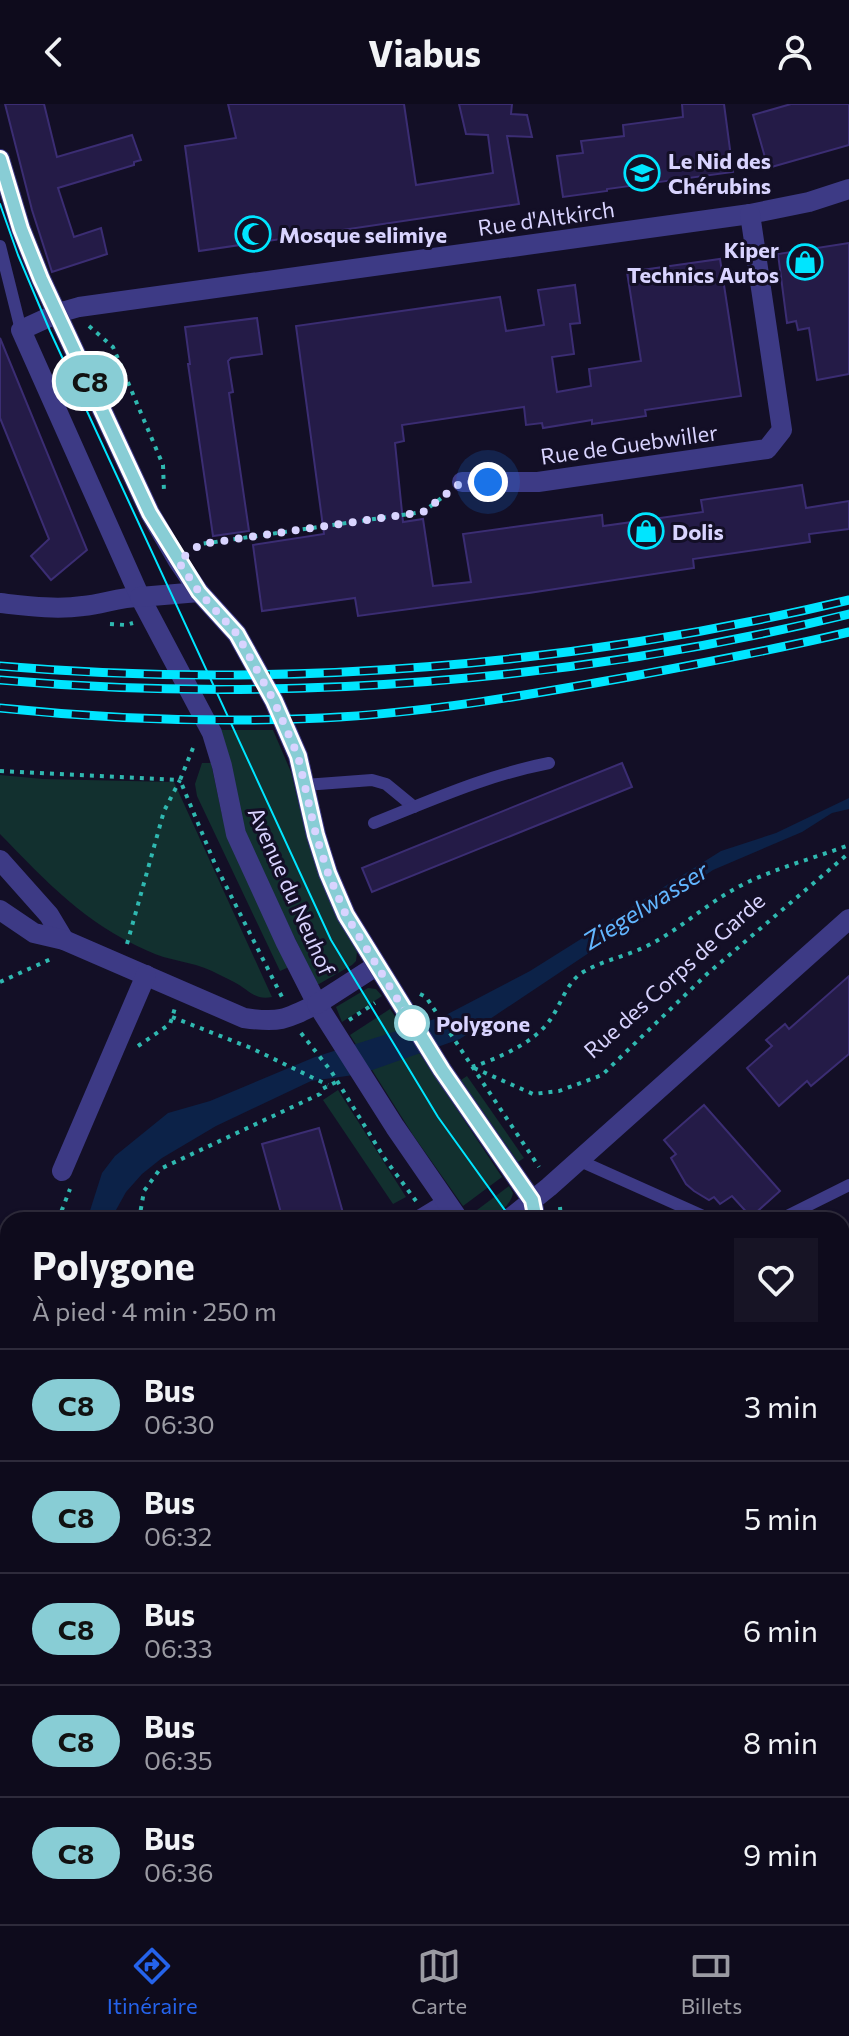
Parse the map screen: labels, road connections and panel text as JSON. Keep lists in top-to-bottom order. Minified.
{"streets":{"street":["Rue d'Altkirch","Rue de Guebwiller","Avenue du Neuhof"],"path":["Rue des Corps de Garde"]},"crossings":[["Rue d'Altkirch","Rue de Guebwiller"],["Rue d'Altkirch","Avenue du Neuhof"]],"water":["Ziegelwasser"],"places":{"school or university":["Le Nid des Chérubins"],"mosque":["Mosque selimiye"],"shop":["Kiper Technics Autos","Dolis"],"other":["Polygone"]},"lines":["bus line C8"],"page":{"header":"Viabus","on_map":"C8","heading":["Polygone","À pied · 4 min · 250 m"],"list":[{"mark":"C8","name":"Bus","note":"06:30","value":"3 min"},{"mark":"C8","name":"Bus","note":"06:32","value":"5 min"},{"mark":"C8","name":"Bus","note":"06:33","value":"6 min"},{"mark":"C8","name":"Bus","note":"06:35","value":"8 min"},{"mark":"C8","name":"Bus","note":"06:36","value":"9 min"}],"tabs":["Itinéraire","Carte","Billets"]}}
